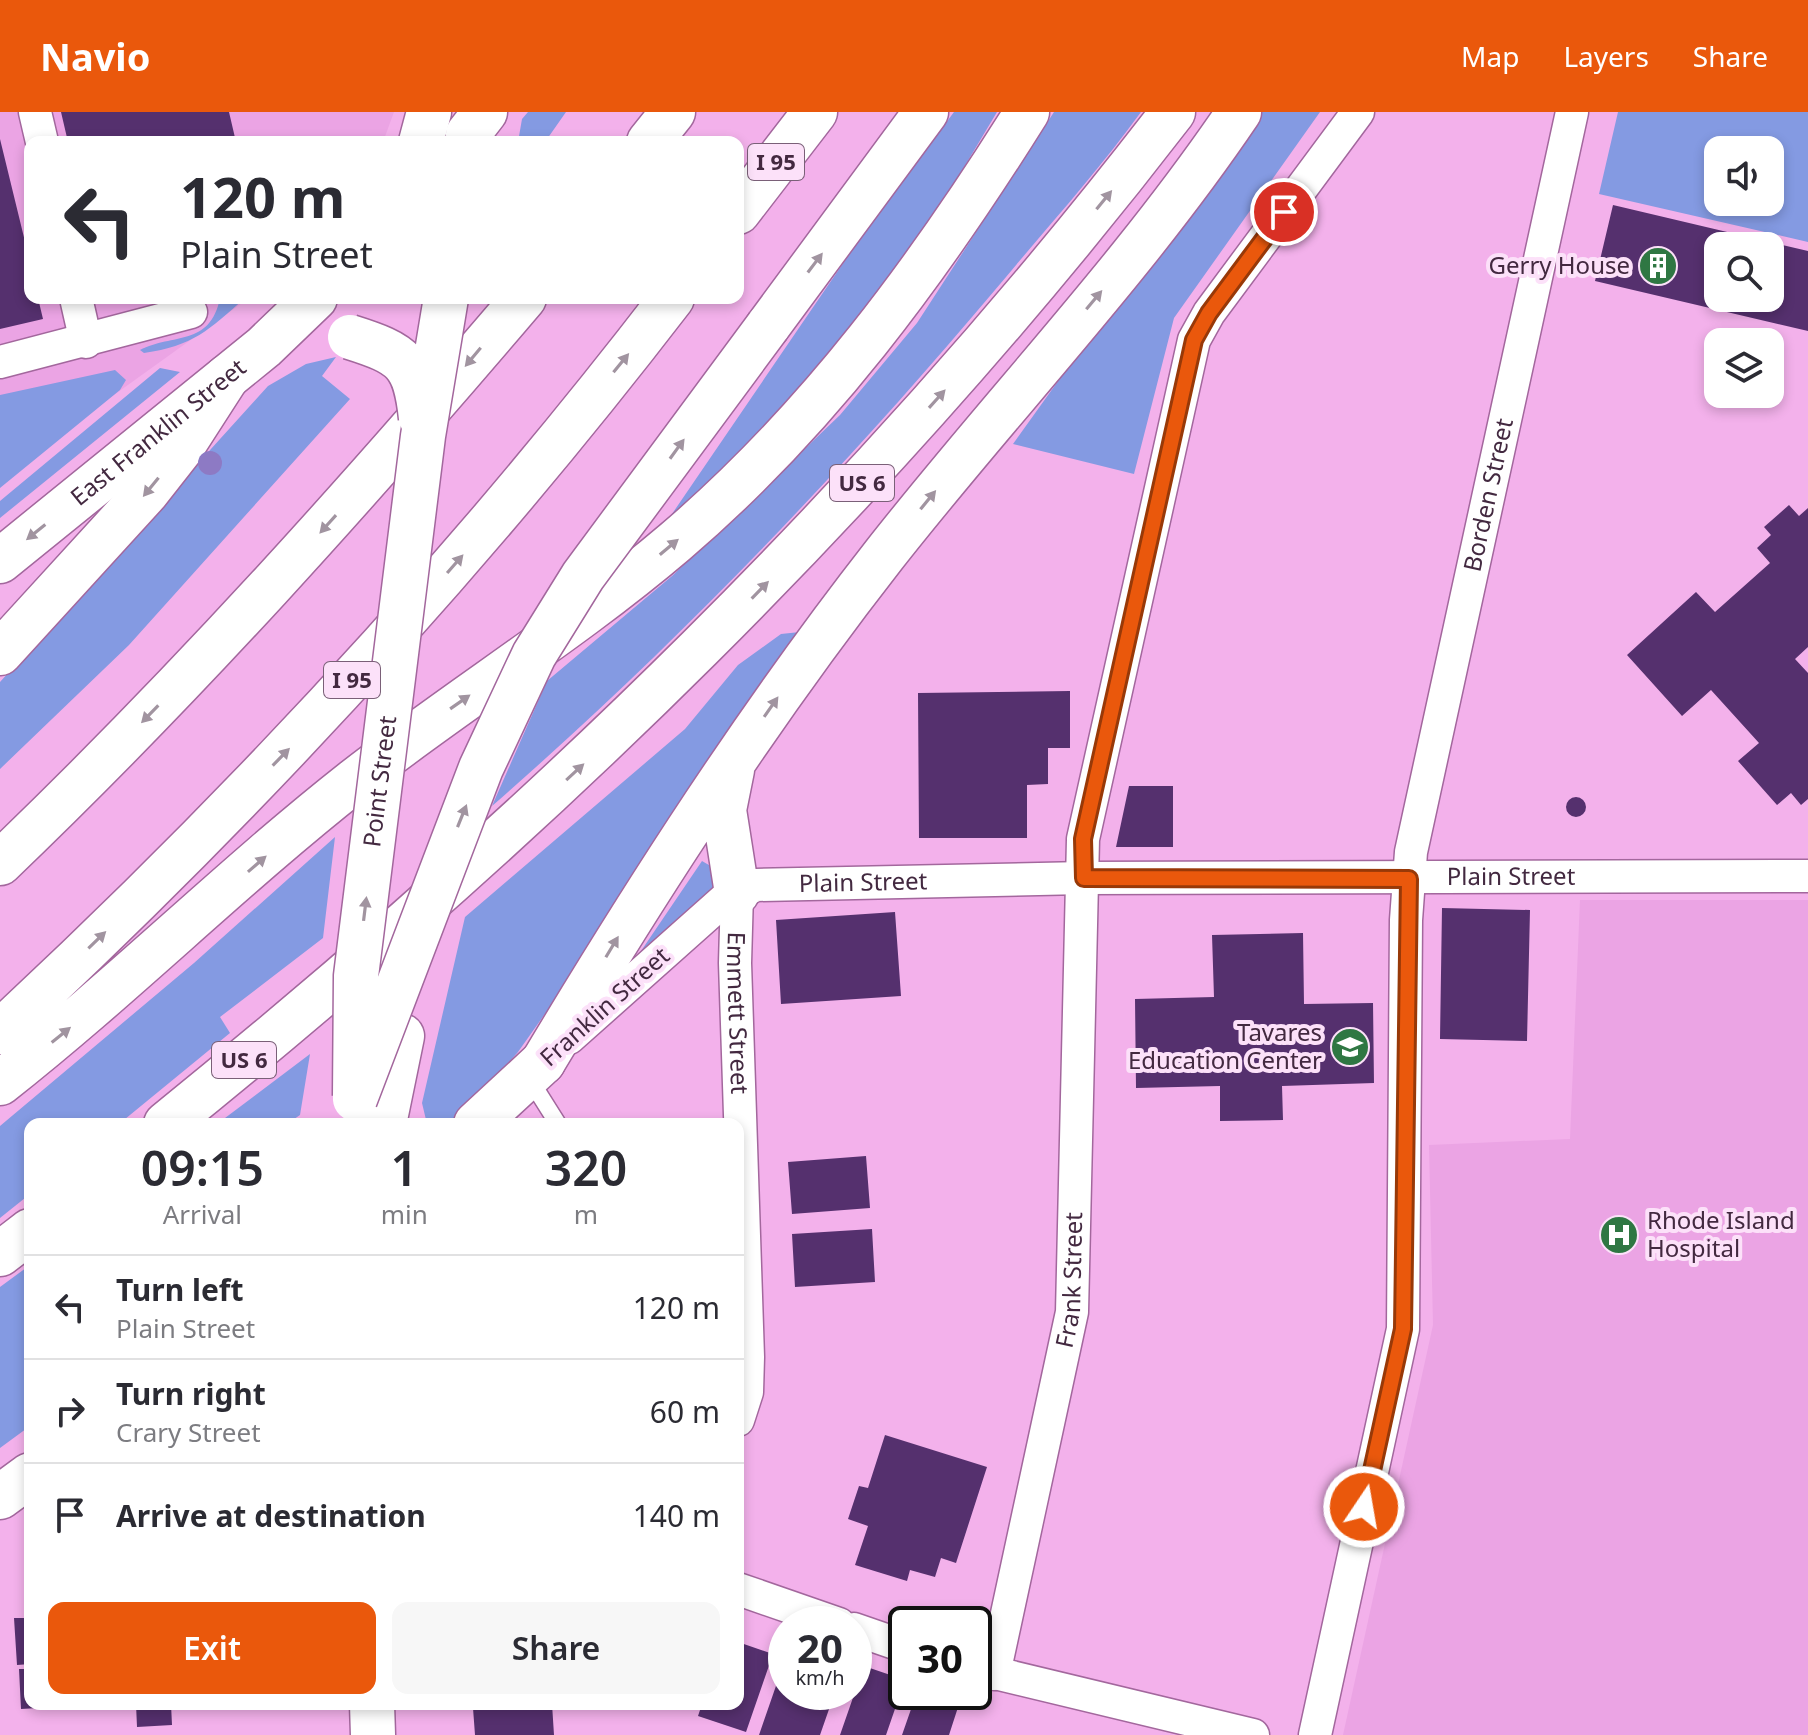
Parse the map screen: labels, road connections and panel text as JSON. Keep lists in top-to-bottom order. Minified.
{"streets":{"main road":["I 95","East Franklin Street","US 6","Point Street","Franklin Street"],"street":["Borden Street","Plain Street","Emmett Street","Frank Street"]},"crossings":[["Borden Street","Plain Street"],["Plain Street","Franklin Street"],["Plain Street","Emmett Street"],["Plain Street","Frank Street"],["Franklin Street","Emmett Street"]],"places":{"building":["Gerry House"],"school or university":["Tavares Education Center"],"hospital":["Rhode Island Hospital"]},"page":{"header":"Navio","nav":["Map","Layers","Share"],"turn":["120 m","Plain Street"],"eta":["09:15","Arrival","1","min","320","m"],"list":[{"name":"Turn left","note":"Plain Street","value":"120 m"},{"name":"Turn right","note":"Crary Street","value":"60 m"},{"name":"Arrive at destination","value":"140 m"}],"buttons":["Exit","Share"],"speed":"20 km/h","limit":"30"}}
